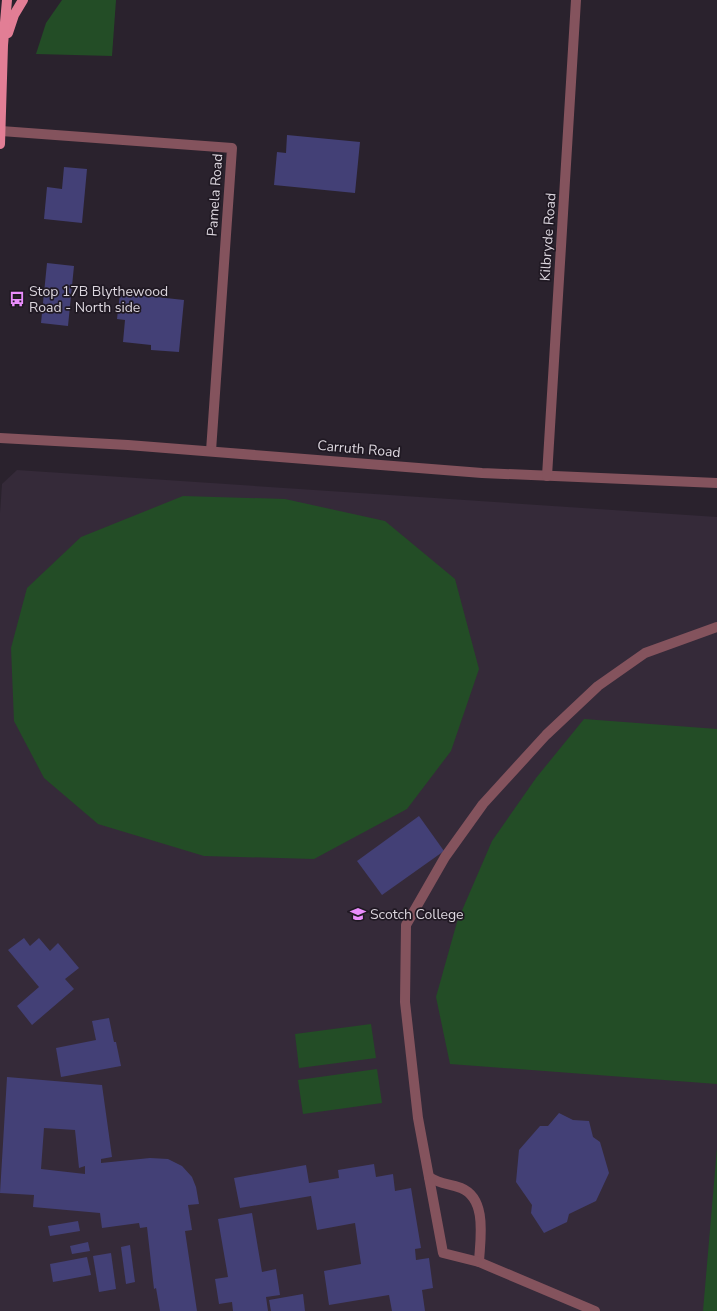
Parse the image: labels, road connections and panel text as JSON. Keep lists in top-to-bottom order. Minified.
{"streets":{"street":["Pamela Road","Kilbryde Road","Carruth Road"]},"crossings":[["Pamela Road","Carruth Road"],["Kilbryde Road","Carruth Road"]],"places":{"bus stop":["Stop 17B Blythewood Road - North side"],"school or university":["Scotch College"]}}
